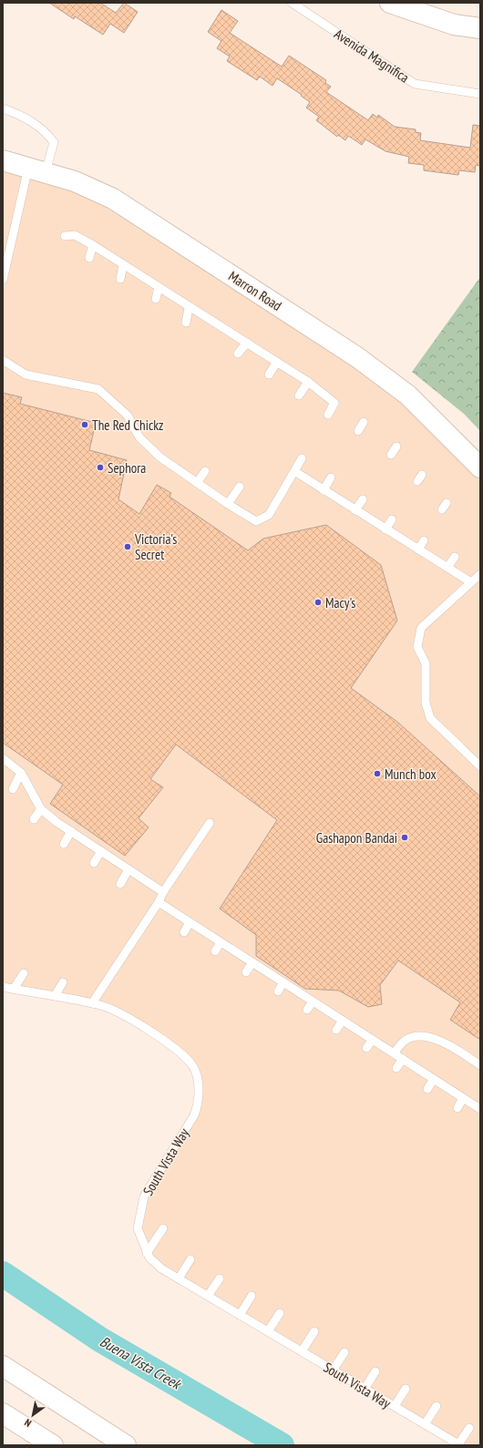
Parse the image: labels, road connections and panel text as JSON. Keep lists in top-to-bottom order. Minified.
{"streets":{"main road":["Marron Road"],"lane":["Avenida Magnifica","South Vista Way"]},"water":["Buena Vista Creek"],"places":["The Red Chickz","Sephora","Victoria's Secret","Macy's","Munch box","Gashapon Bandai"],"north":"bottom left"}
